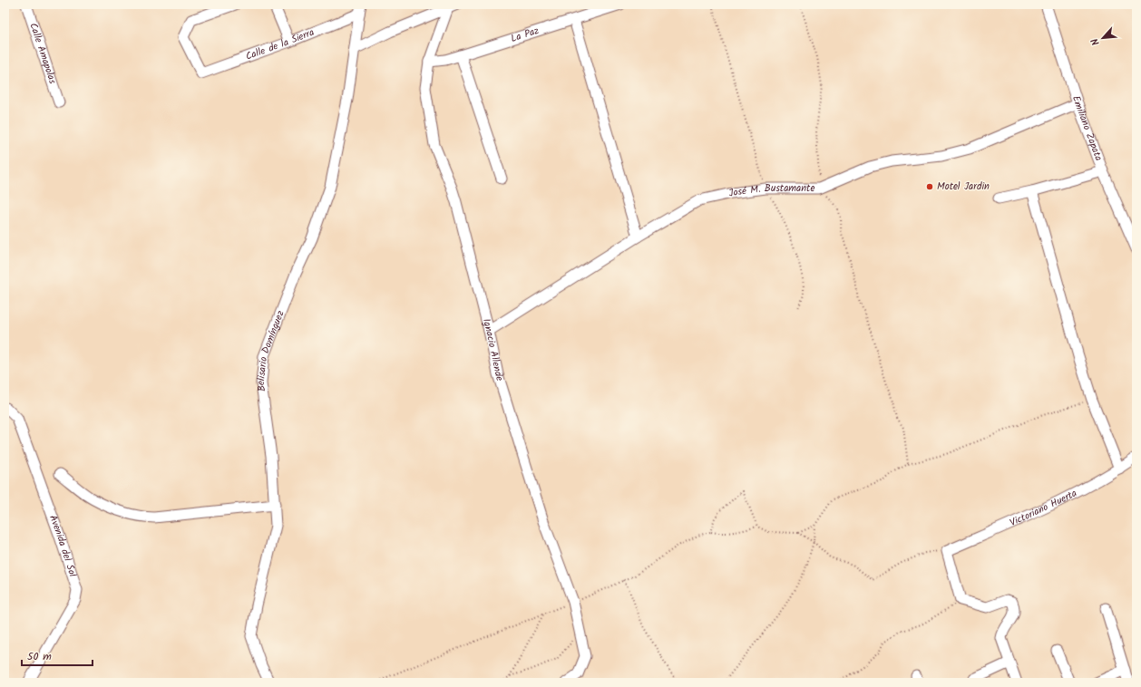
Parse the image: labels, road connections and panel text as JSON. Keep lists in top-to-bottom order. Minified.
{"streets":{"street":["La Paz","Calle de la Sierra","Calle Amapolas","Emiliano Zapata","José M. Bustamante","Ignacio Allende","Belisario Domínguez","Victoriano Huerta","Avenida del Sol"]},"crossings":[["La Paz","Ignacio Allende"],["Calle de la Sierra","Belisario Domínguez"],["Emiliano Zapata","José M. Bustamante"],["José M. Bustamante","Ignacio Allende"]],"places":["Motel Jardin"],"scale_bar":"50 m","north":"bottom left"}
